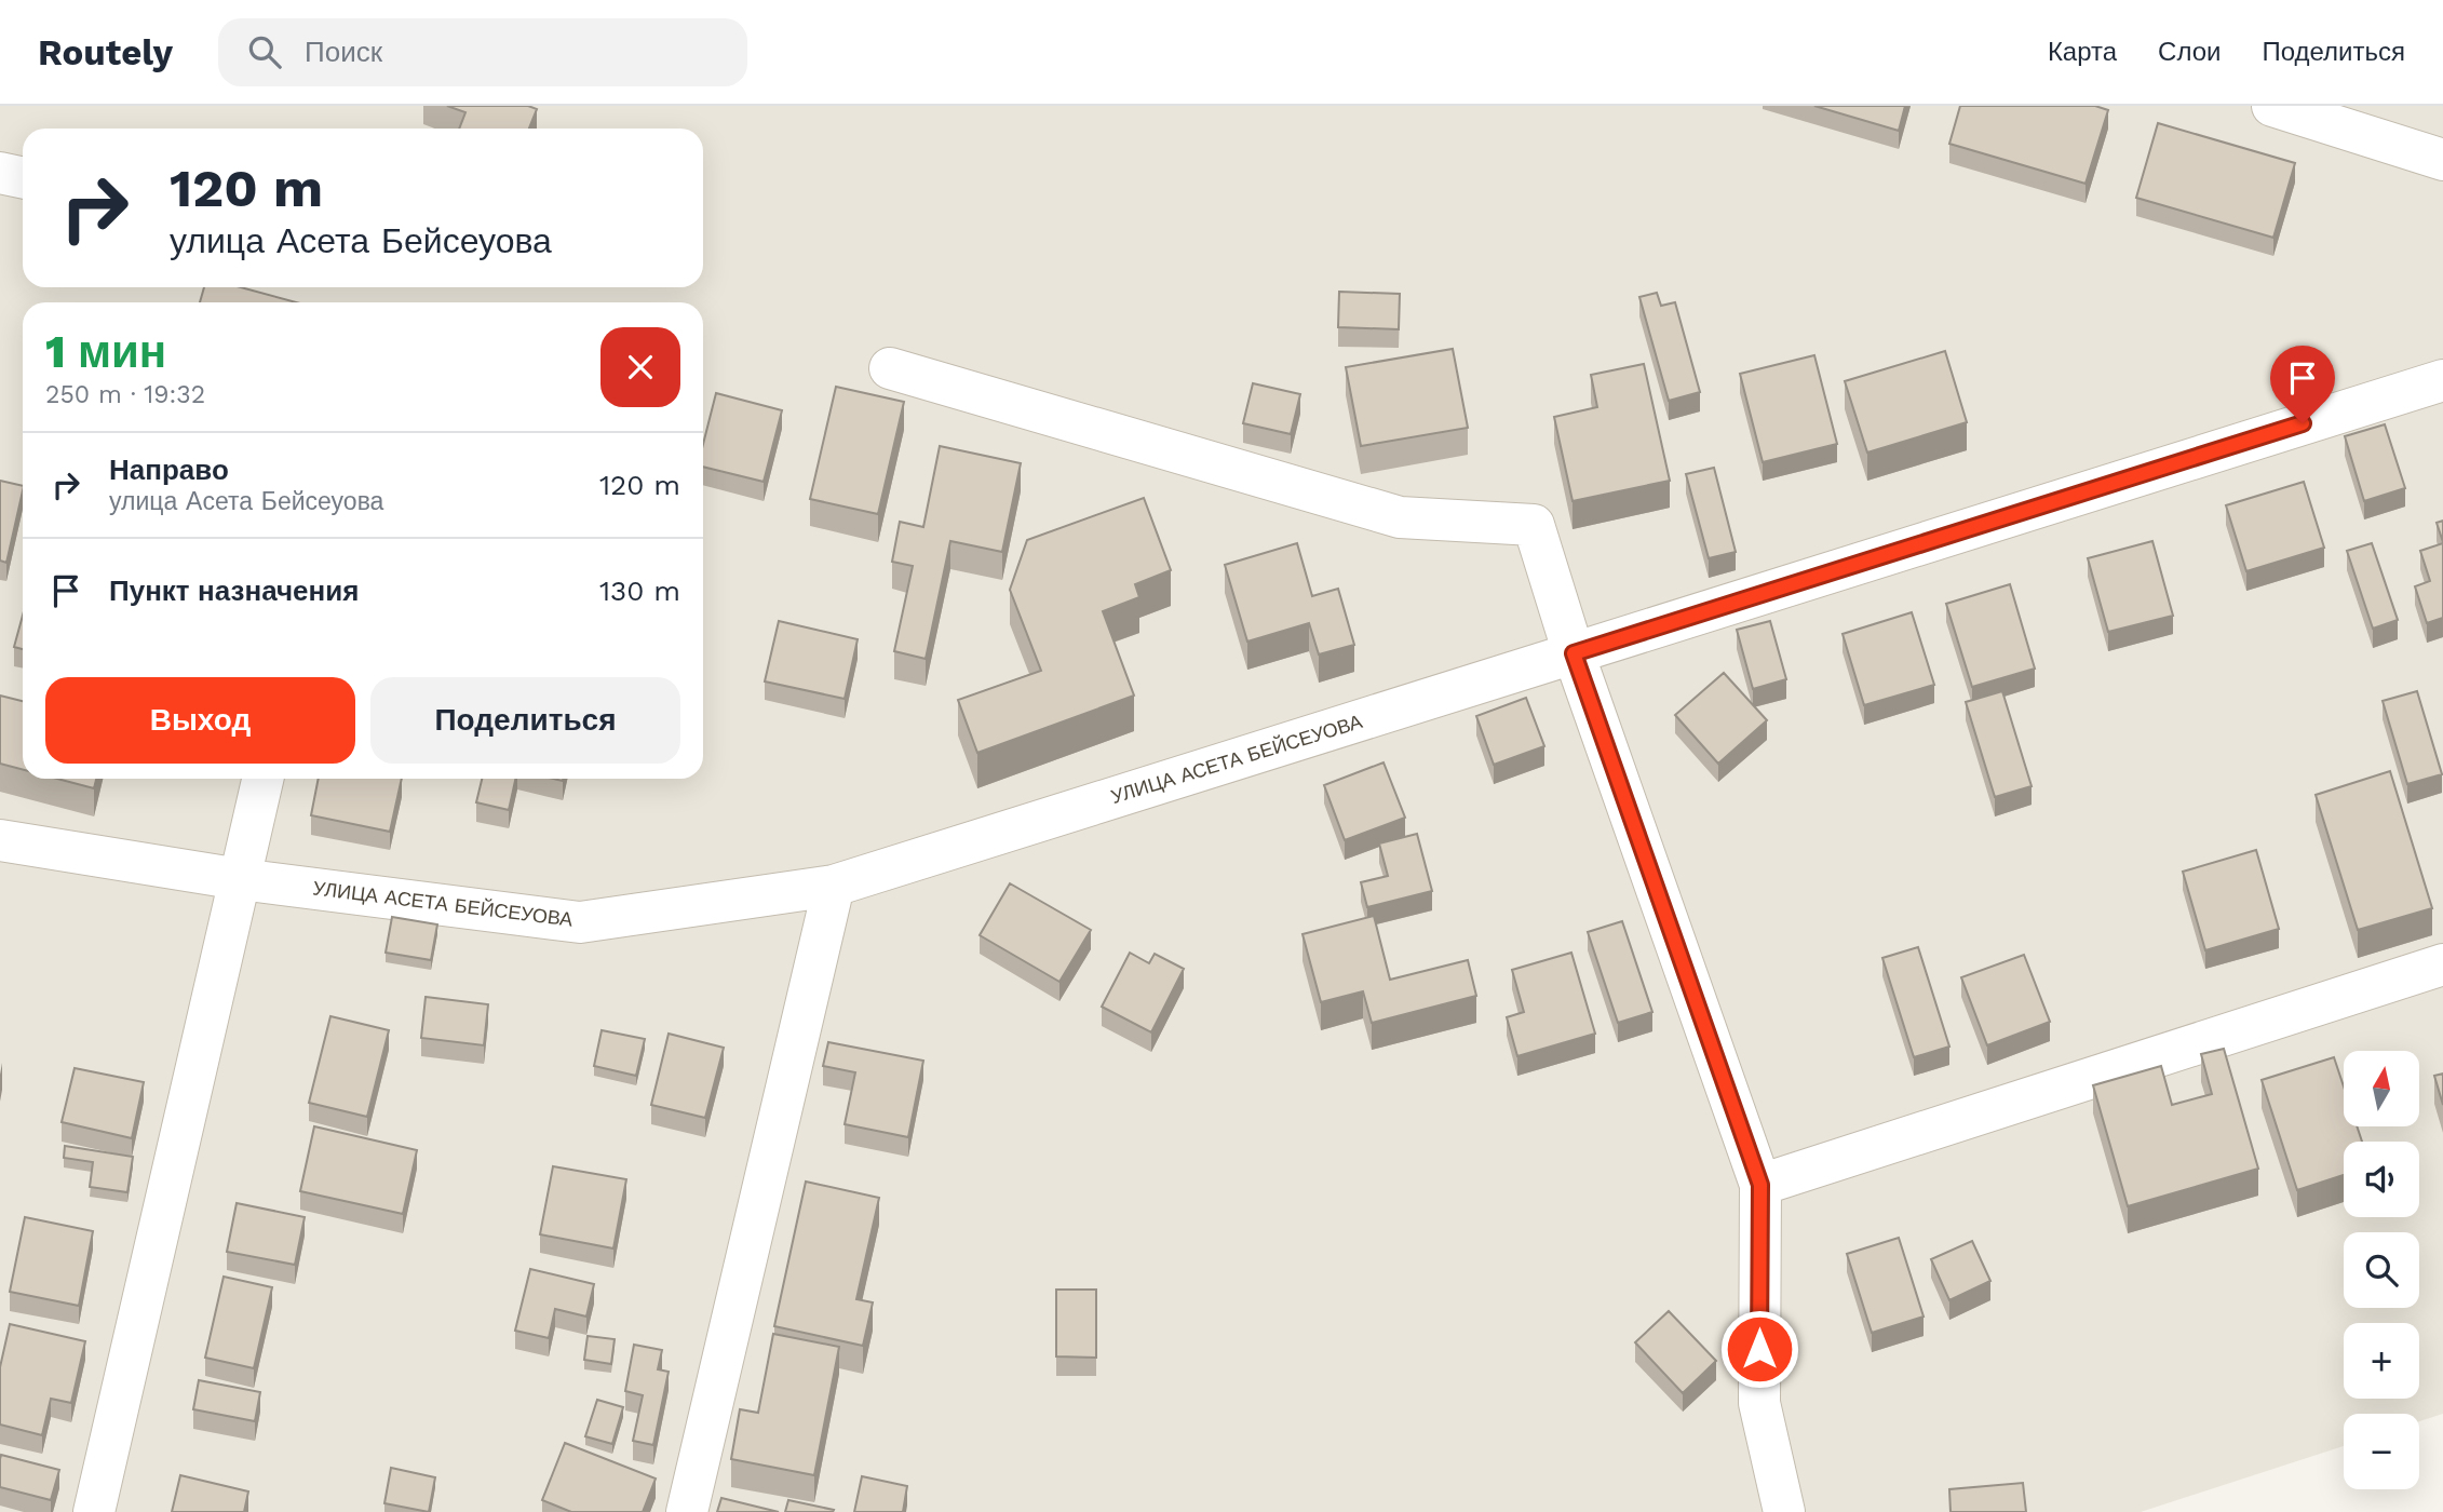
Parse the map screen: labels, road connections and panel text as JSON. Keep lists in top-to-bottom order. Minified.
{"streets":{"street":["УЛИЦА АСЕТА БЕЙСЕУОВА"]},"north":"top","page":{"header":"Routely","search":"Поиск","nav":["Карта","Слои","Поделиться"],"turn":["120 m","улица Асета Бейсеуова"],"heading":["1 мин","250 m · 19:32"],"list":[{"name":"Направо","note":"улица Асета Бейсеуова","value":"120 m"},{"name":"Пункт назначения","value":"130 m"}],"buttons":["Выход","Поделиться"],"map_buttons":["+","−"]}}
